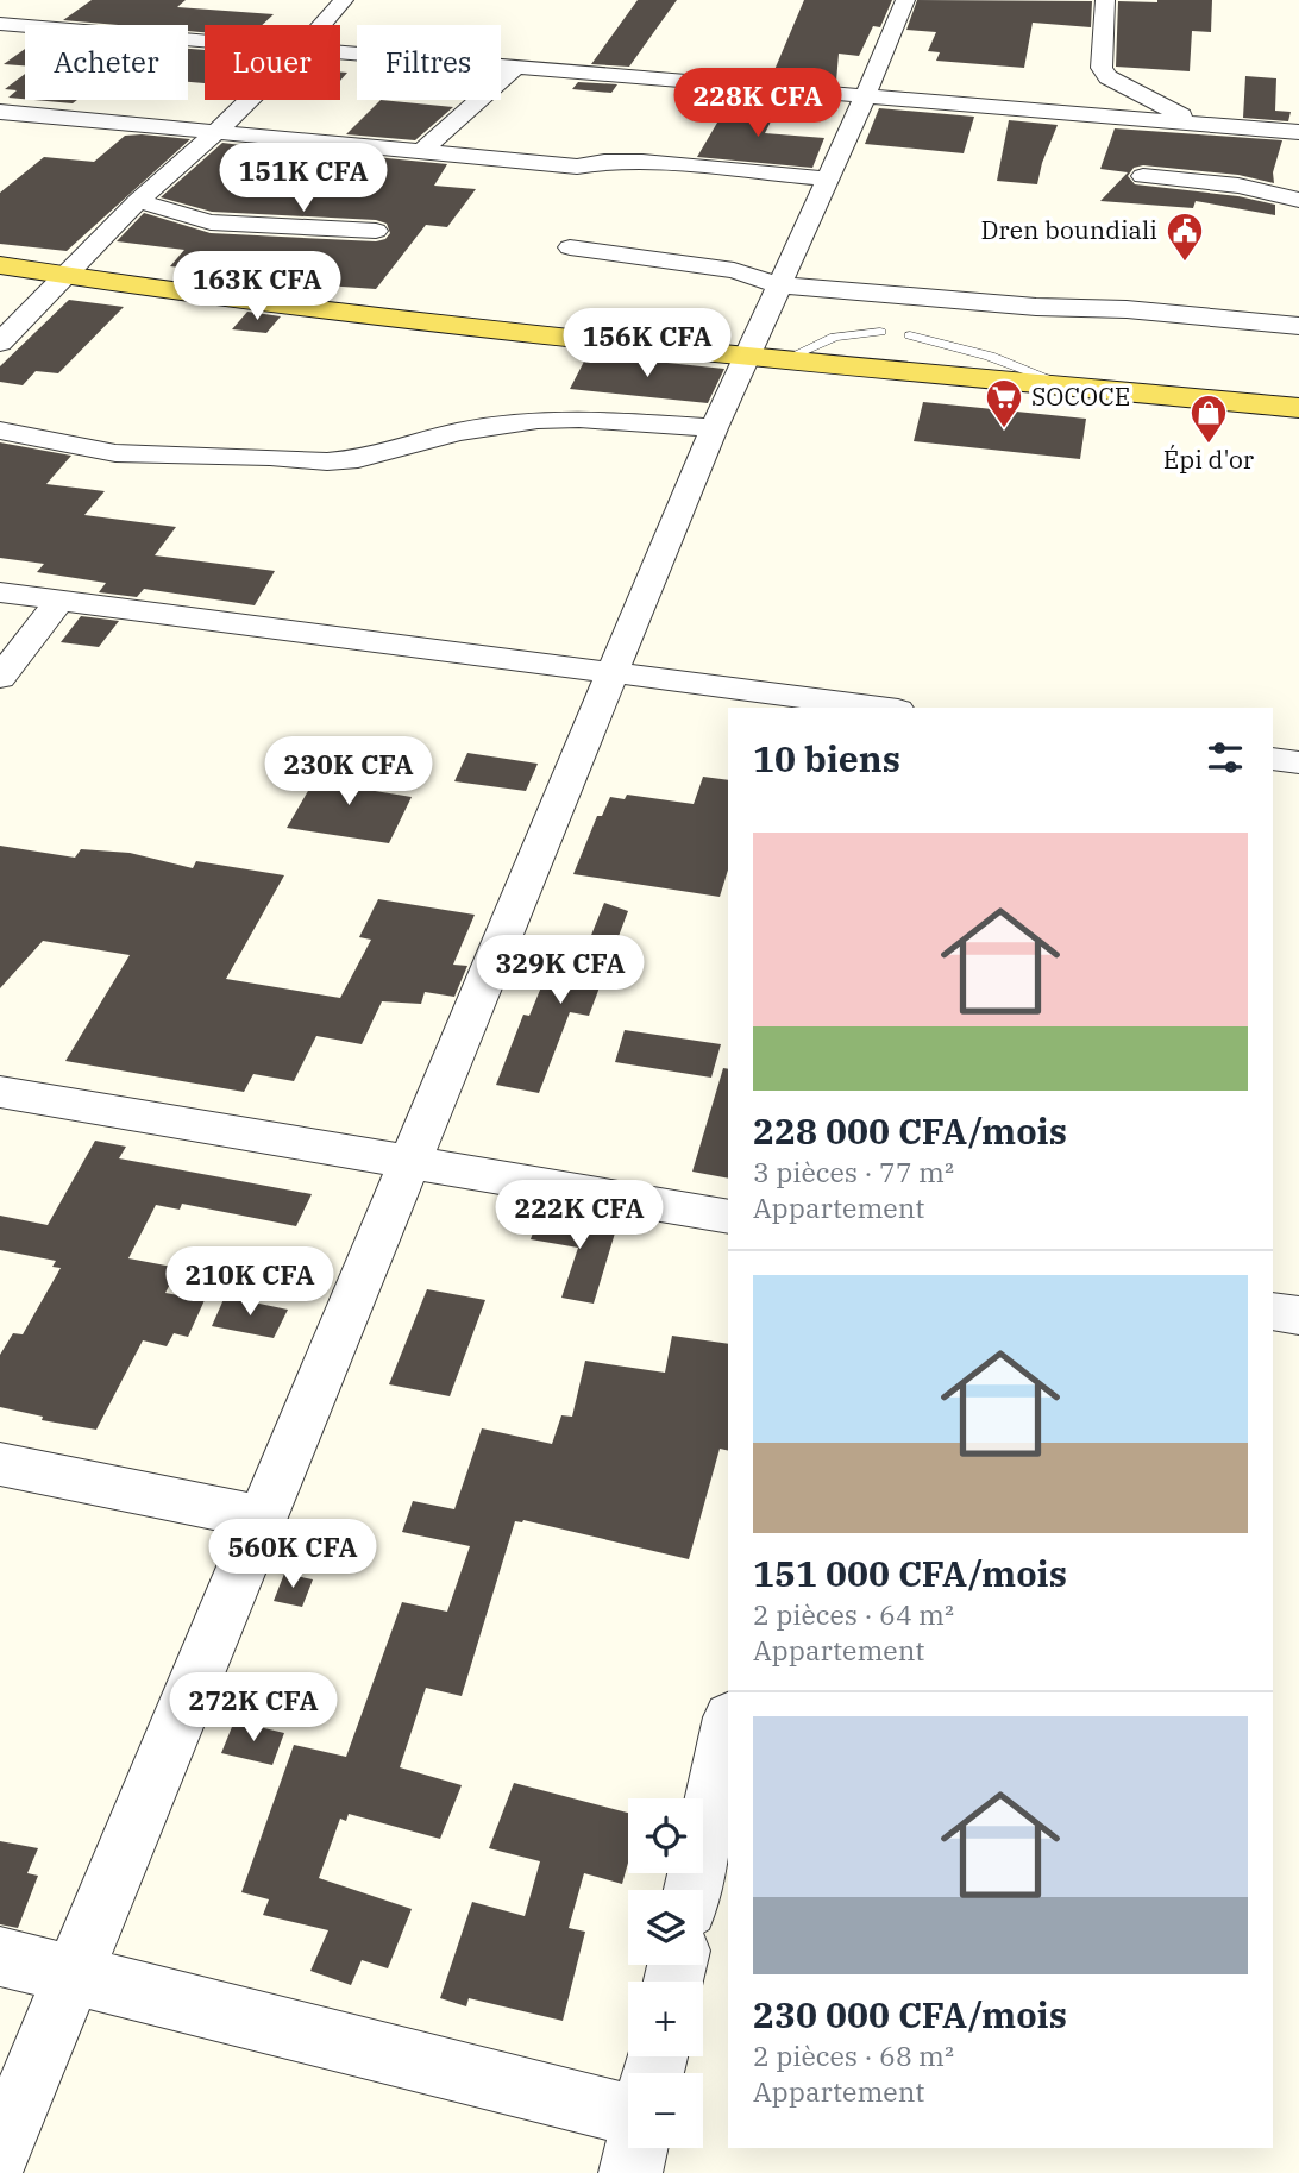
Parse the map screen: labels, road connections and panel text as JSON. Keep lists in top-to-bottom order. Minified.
{"places":{"public building":["Dren boundiali"],"supermarket":["SOCOCE"],"shop":["Épi d'or"]},"page":{"chip":["Acheter","Louer","Filtres"],"price":["228K CFA","151K CFA","163K CFA","156K CFA","230K CFA","329K CFA","222K CFA","210K CFA","560K CFA","272K CFA"],"heading":"10 biens","list":[{"name":"228 000 CFA/mois","note":"3 pièces · 77 m² · Appartement"},{"name":"151 000 CFA/mois","note":"2 pièces · 64 m² · Appartement"},{"name":"230 000 CFA/mois","note":"2 pièces · 68 m² · Appartement"}],"map_buttons":["+","−"]}}
